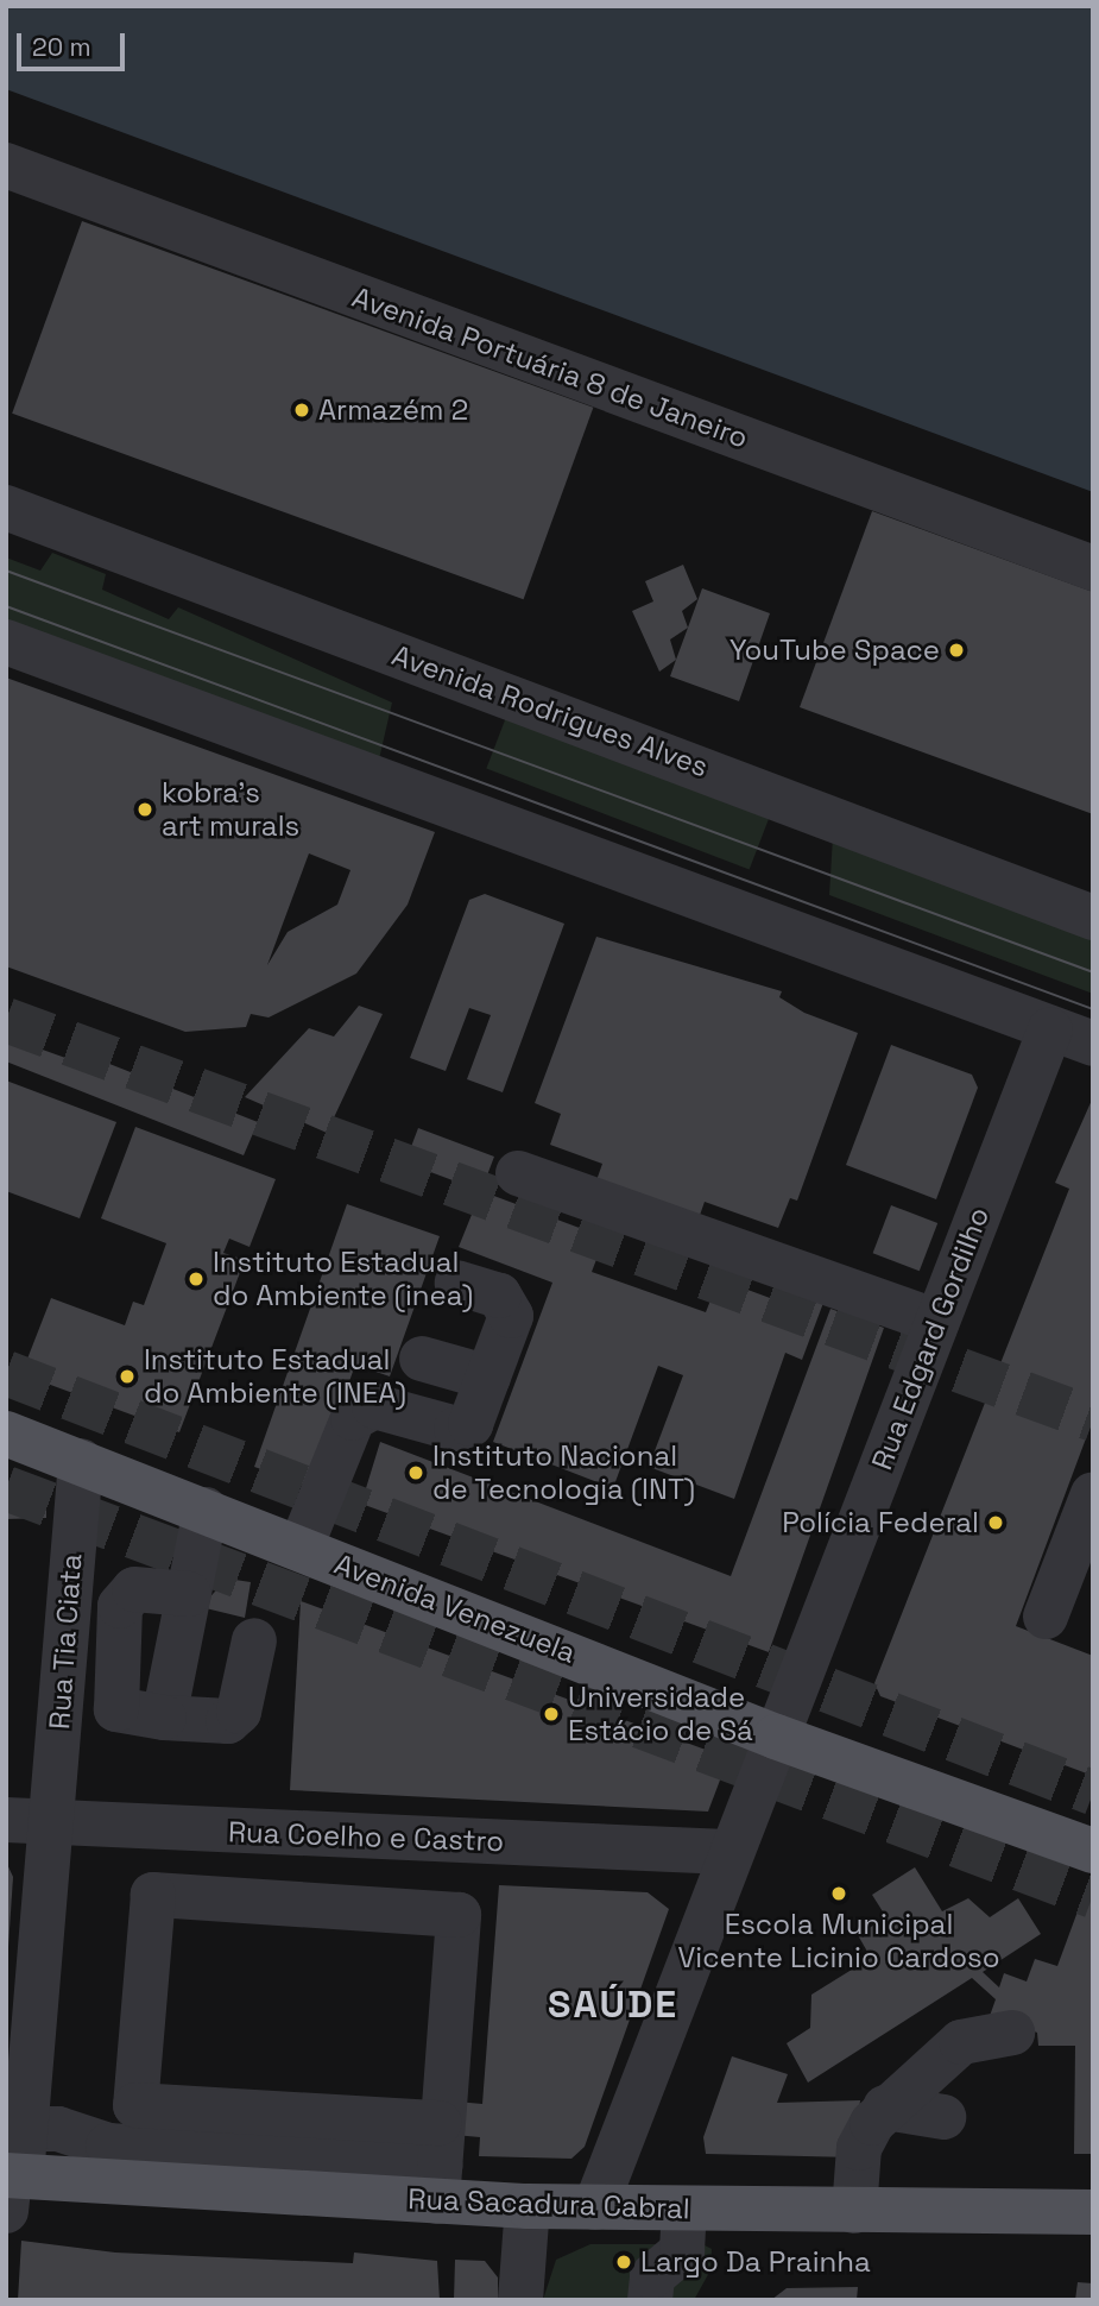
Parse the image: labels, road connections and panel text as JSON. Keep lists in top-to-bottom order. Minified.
{"streets":{"main road":["Avenida Venezuela","Rua Sacadura Cabral"],"street":["Avenida Portuária 8 de Janeiro","Avenida Rodrigues Alves","Rua Edgard Gordilho","Rua Tia Ciata","Rua Coelho e Castro"]},"crossings":[["Rua Edgard Gordilho","Avenida Venezuela"],["Rua Edgard Gordilho","Rua Coelho e Castro"],["Rua Edgard Gordilho","Rua Sacadura Cabral"],["Avenida Venezuela","Rua Tia Ciata"],["Rua Tia Ciata","Rua Coelho e Castro"],["Rua Tia Ciata","Rua Sacadura Cabral"]],"districts":["SAÚDE"],"places":["Armazém 2","YouTube Space","kobra’s art murals","Instituto Estadual do Ambiente (inea)","Instituto Estadual do Ambiente (INEA)","Instituto Nacional de Tecnologia (INT)","Polícia Federal","Universidade Estácio de Sá","Escola Municipal Vicente Licinio Cardoso","Largo Da Prainha"],"scale_bar":"20 m"}
